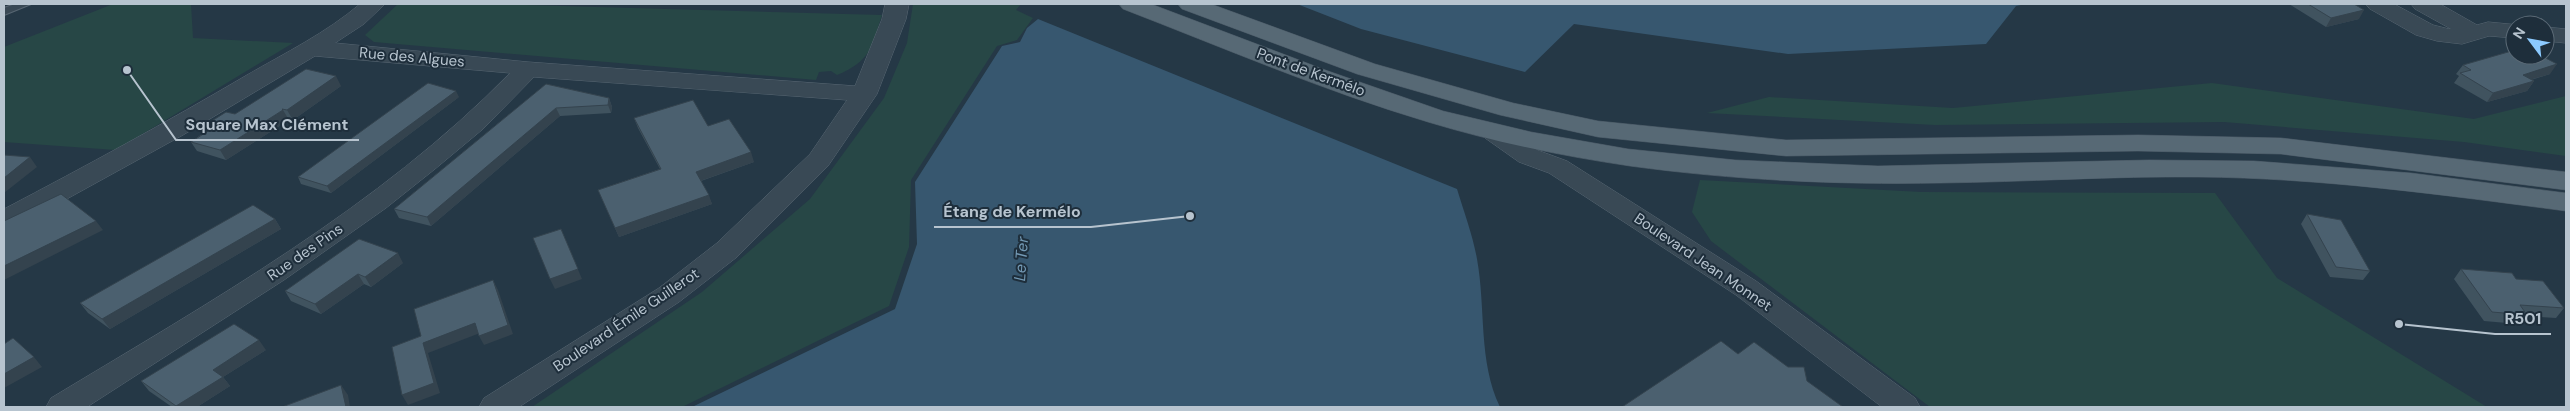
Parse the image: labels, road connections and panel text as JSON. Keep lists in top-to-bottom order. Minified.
{"streets":{"main road":["Pont de Kermélo"],"street":["Rue des Algues","Rue des Pins","Boulevard Jean Monnet","Boulevard Émile Guillerot"]},"crossings":[["Rue des Algues","Rue des Pins"],["Rue des Algues","Boulevard Émile Guillerot"],["Pont de Kermélo","Boulevard Jean Monnet"]],"water":["Le Ter"],"places":["Square Max Clément","Étang de Kermélo","R501"],"north":"top left"}
